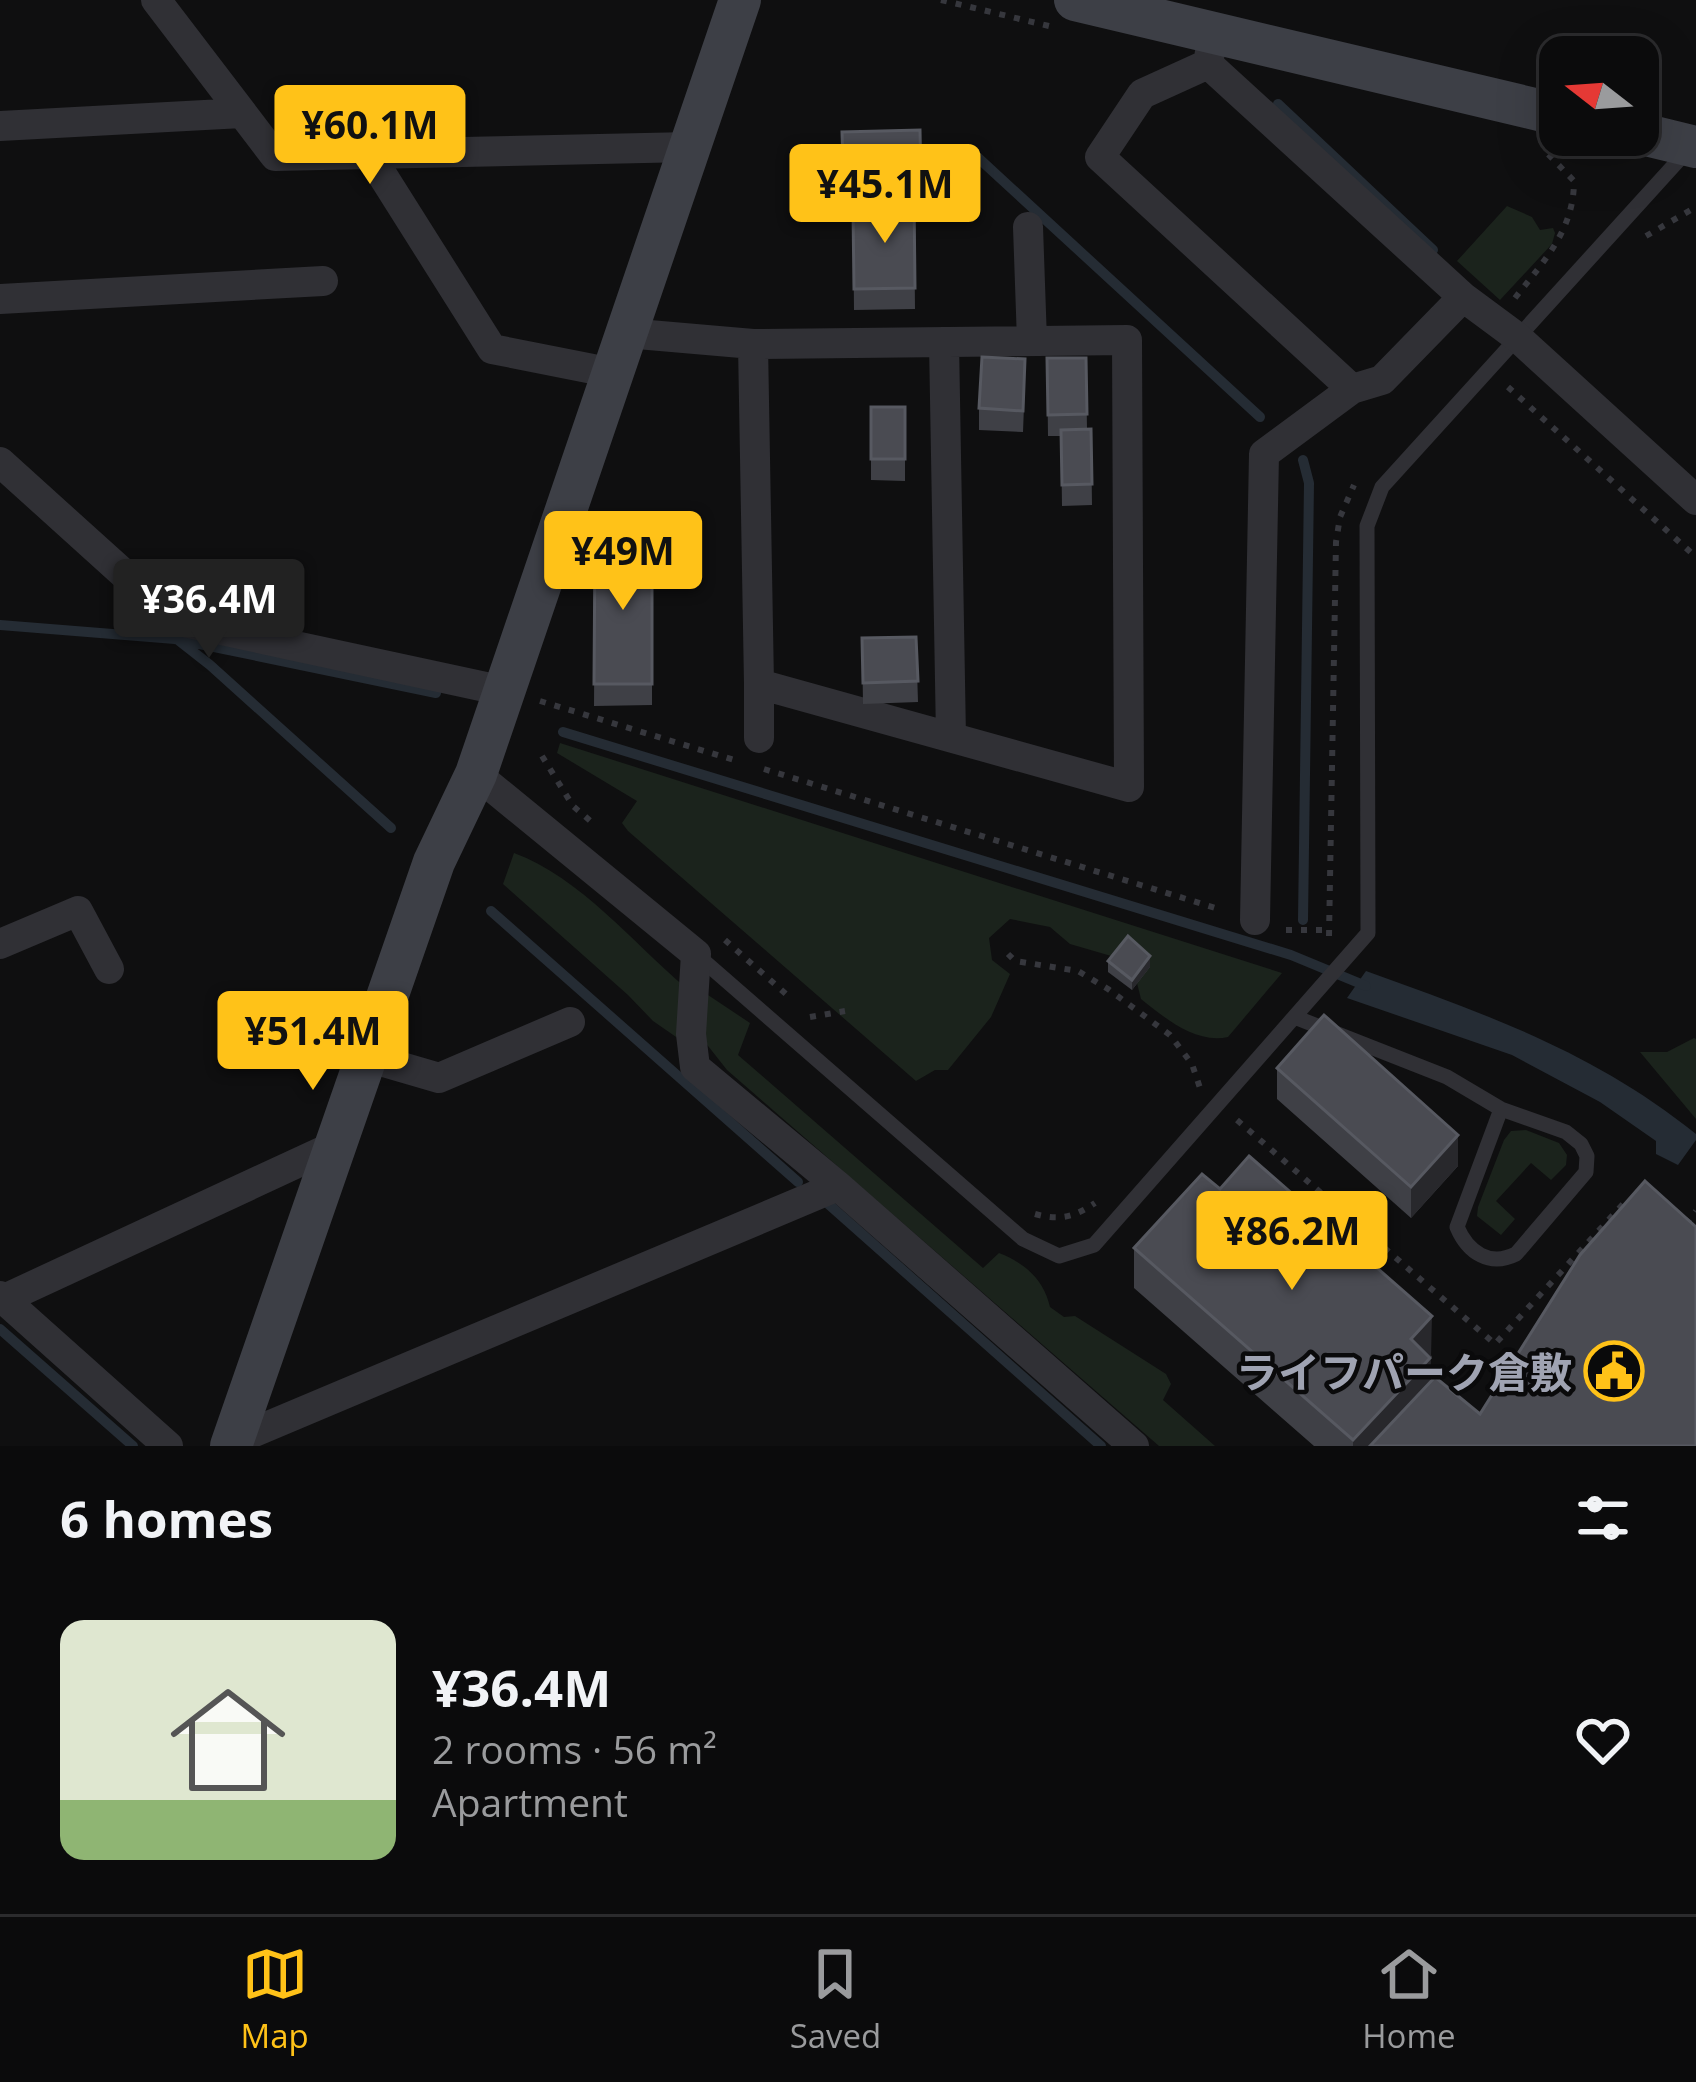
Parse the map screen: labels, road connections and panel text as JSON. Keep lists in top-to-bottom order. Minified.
{"places":{"public building":["ライフパーク倉敷"]},"north":"left","page":{"price":["¥60.1M","¥45.1M","¥49M","¥36.4M","¥51.4M","¥86.2M"],"heading":"6 homes","list":[{"name":"¥36.4M","note":"2 rooms · 56 m² · Apartment"}],"tabs":["Map","Saved","Home"]}}
